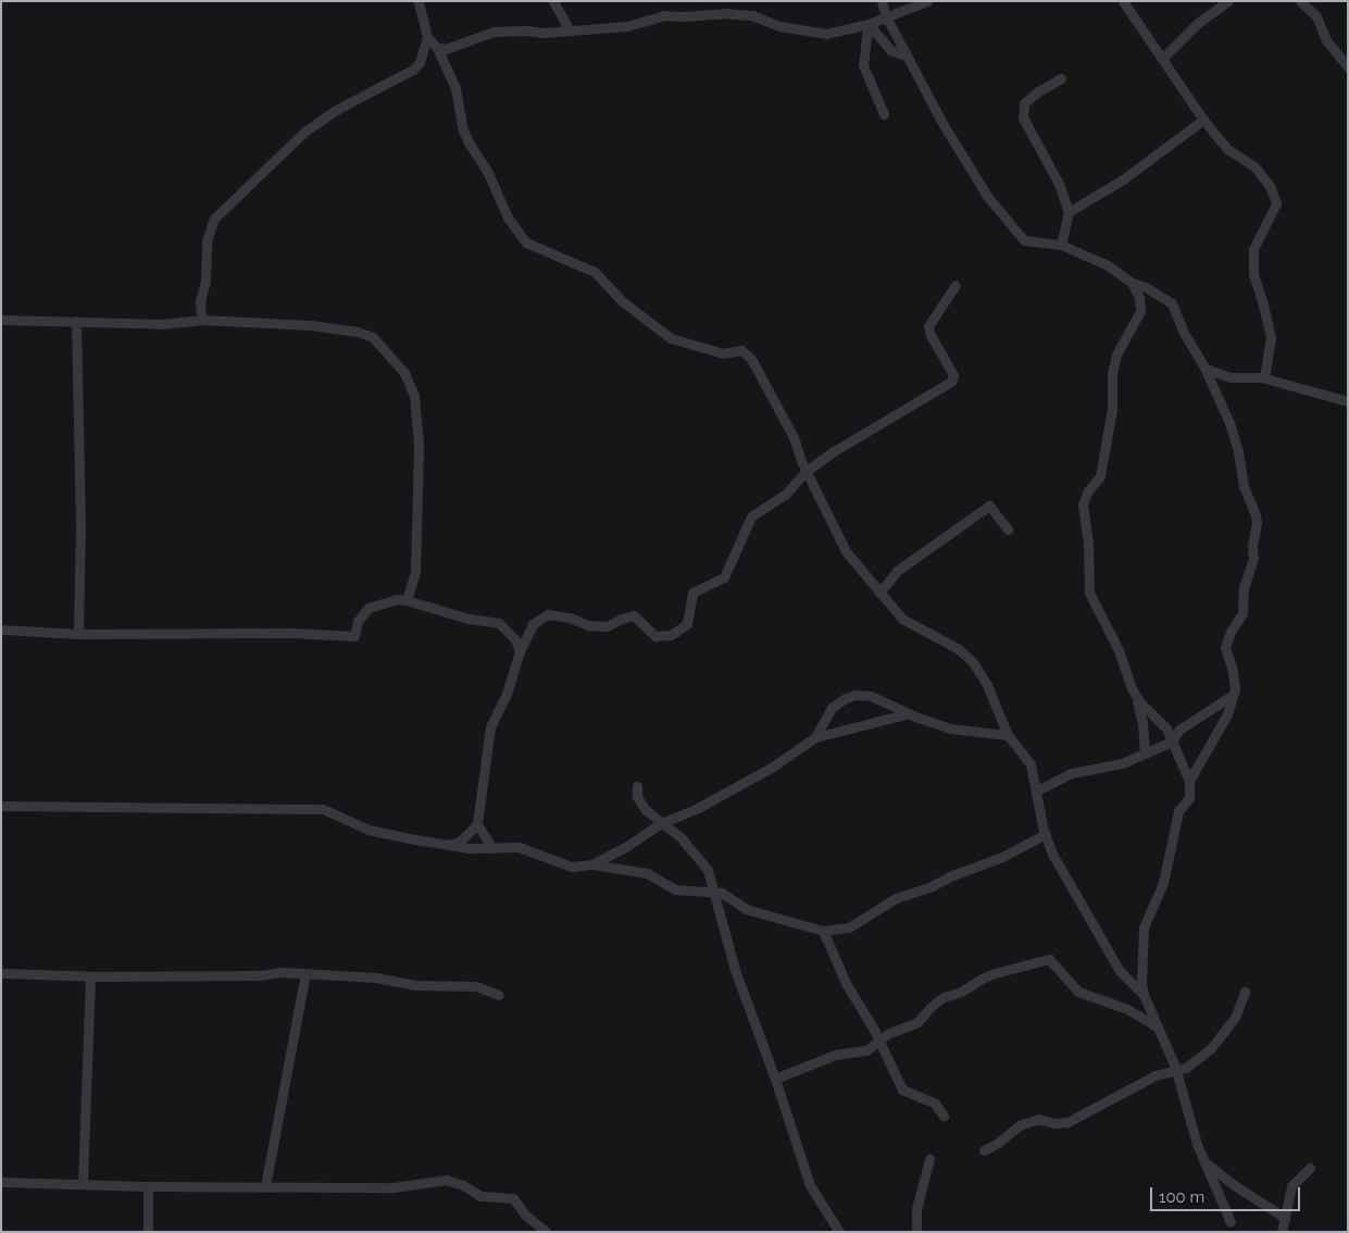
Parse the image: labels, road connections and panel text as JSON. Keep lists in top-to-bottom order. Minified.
{"scale_bar":"100 m"}
